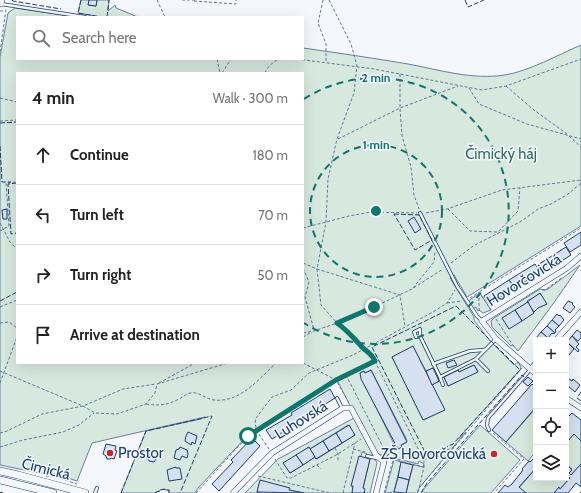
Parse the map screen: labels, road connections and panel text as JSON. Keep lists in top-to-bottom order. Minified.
{"streets":{"main road":["Čimická"],"street":["Hovorčovická","Luhovská"]},"parks":["Čimický háj"],"places":["Prostor","ZŠ Hovorčovická"],"page":{"search":"Search here","heading":["4 min","Walk · 300 m"],"list":[["Continue","180 m"],["Turn left","70 m"],["Turn right","50 m"],"Arrive at destination"],"map_buttons":["+","−"]},"rings":["2 min","1 min"]}
